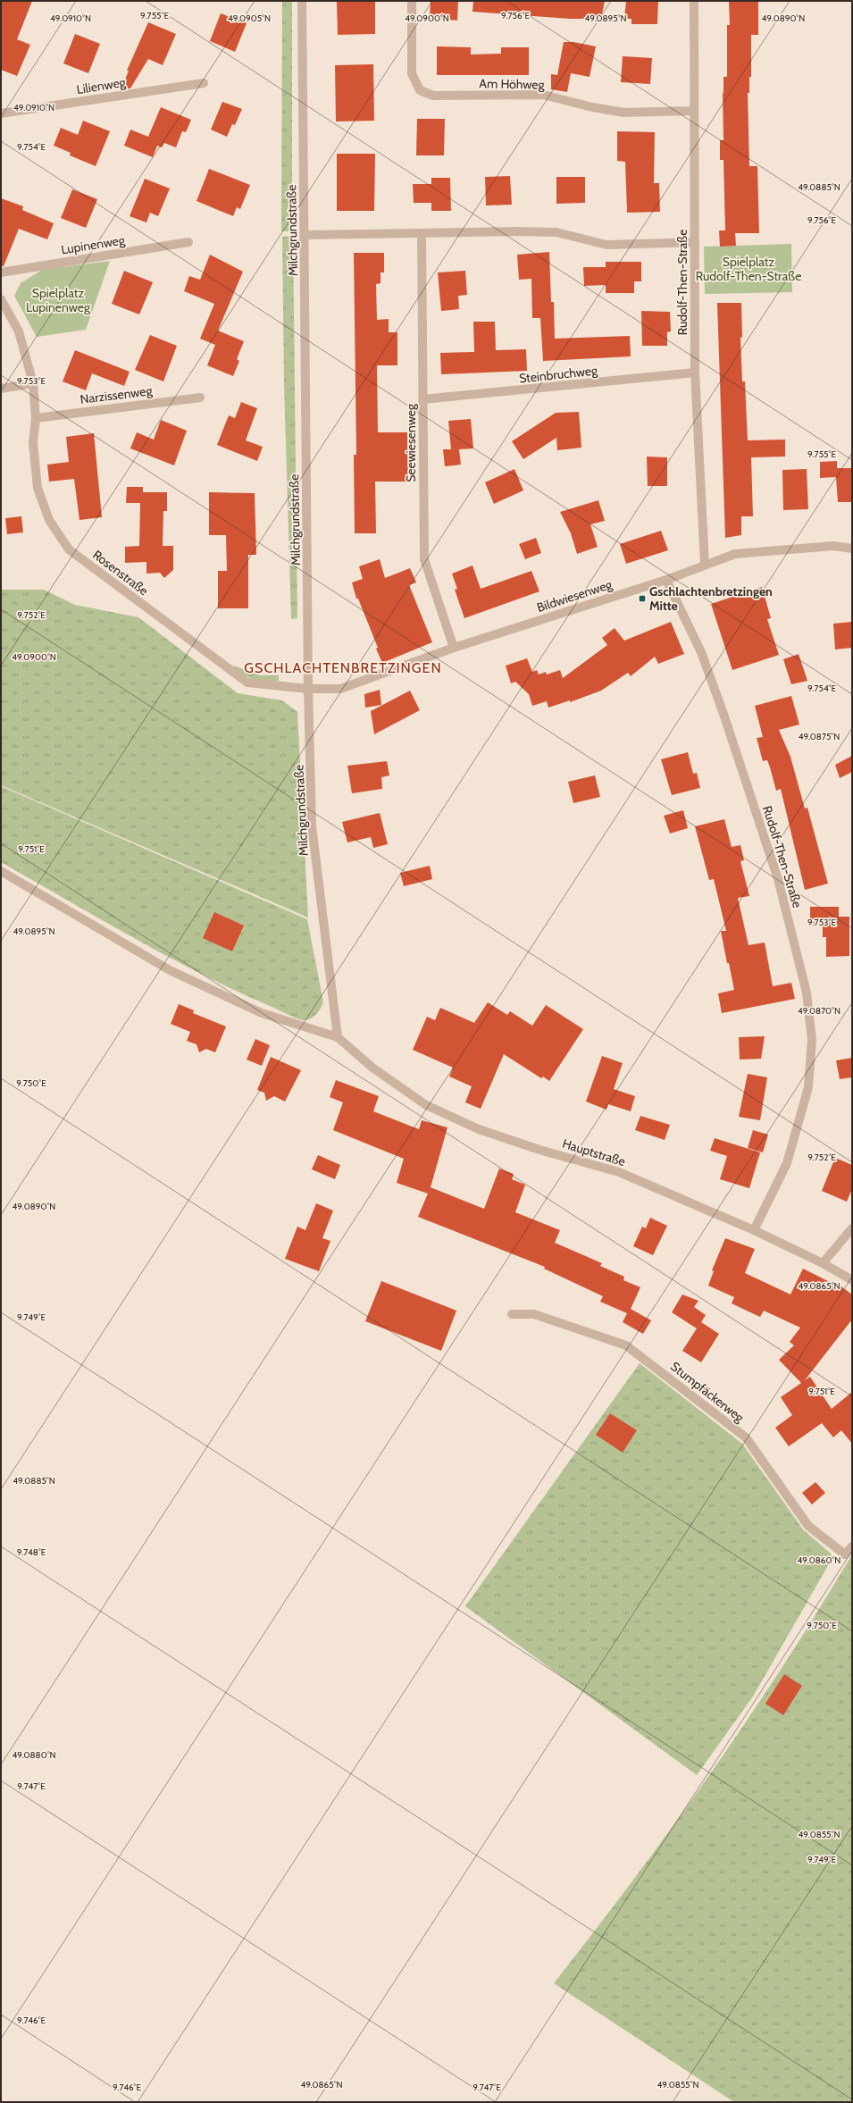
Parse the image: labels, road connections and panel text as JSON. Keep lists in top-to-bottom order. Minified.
{"streets":{"street":["Am Höhweg","Lilienweg","Milchgrundstraße","Lupinenweg","Rudolf-Then-Straße","Steinbruchweg","Narzissenweg","Seewiesenweg","Rosenstraße","Bildwiesenweg","Hauptstraße","Stumpfäckerweg"]},"crossings":[["Am Höhweg","Rudolf-Then-Straße"],["Milchgrundstraße","Rosenstraße"],["Milchgrundstraße","Bildwiesenweg"],["Milchgrundstraße","Hauptstraße"],["Rudolf-Then-Straße","Steinbruchweg"],["Rudolf-Then-Straße","Bildwiesenweg"],["Rudolf-Then-Straße","Hauptstraße"],["Steinbruchweg","Seewiesenweg"],["Narzissenweg","Rosenstraße"],["Seewiesenweg","Bildwiesenweg"],["Rosenstraße","Bildwiesenweg"]],"districts":["GSCHLACHTENBRETZINGEN"],"parks":["Spielplatz Rudolf-Then-Straße","Spielplatz Lupinenweg"],"places":{"transit":["Gschlachtenbretzingen Mitte"]},"coordinates":["9.755°E","9.756°E","49.0910°N","49.0905°N","49.0900°N","49.0895°N","49.0890°N","9.754°E","49.0885°N","9.753°E","9.752°E","49.0875°N","9.751°E","49.0870°N","9.750°E","49.0865°N","9.749°E","9.748°E","49.0860°N","49.0880°N","9.747°E","49.0855°N","9.746°E"]}
